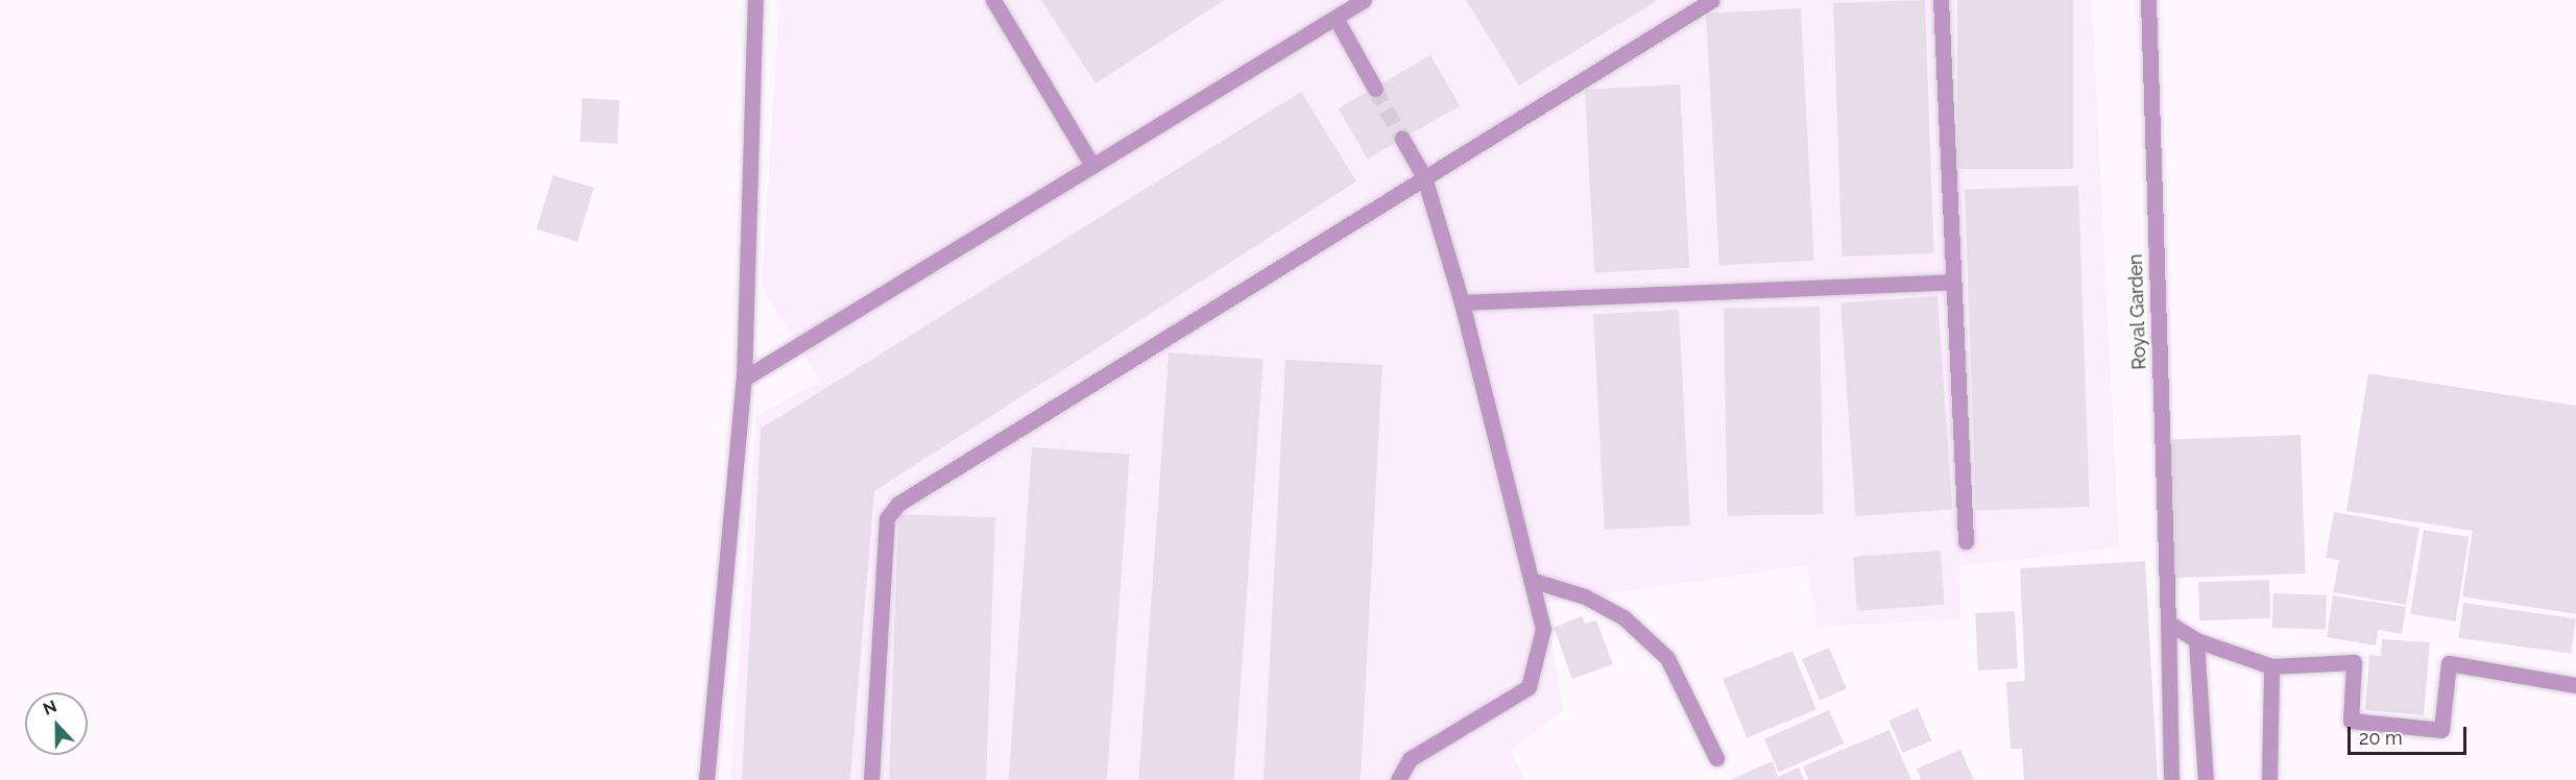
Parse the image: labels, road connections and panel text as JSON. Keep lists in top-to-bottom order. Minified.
{"streets":{"street":["Royal Garden"]},"scale_bar":"20 m","north":"top"}
